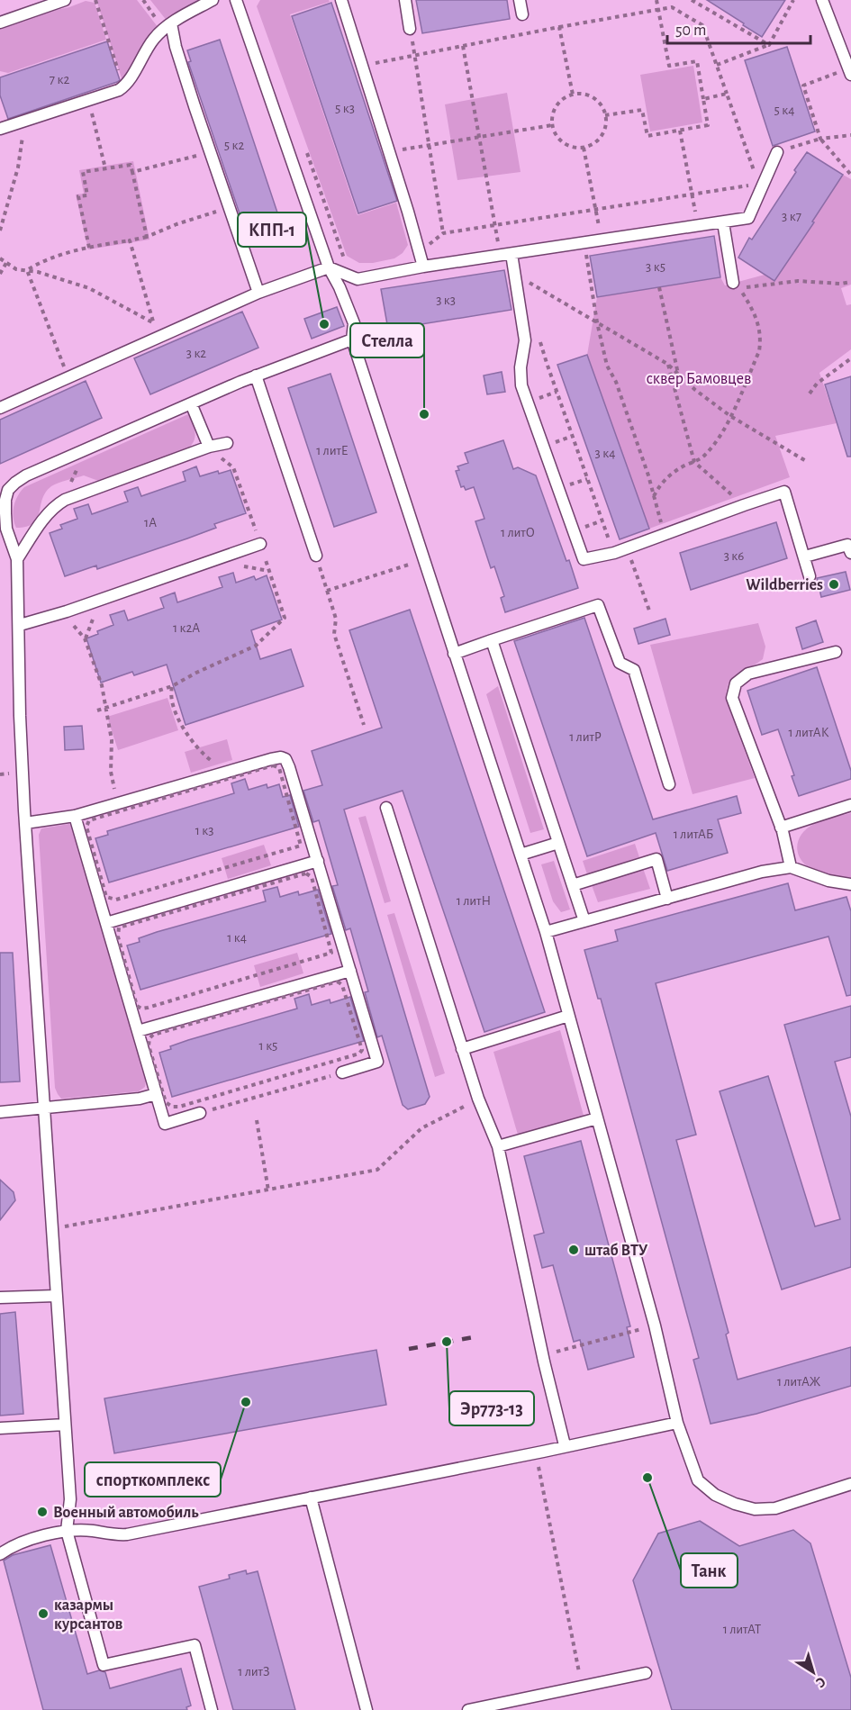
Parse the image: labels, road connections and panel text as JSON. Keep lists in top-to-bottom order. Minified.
{"parks":["сквер Бамовцев"],"places":["КПП-1","Стелла","Wildberries","штаб ВТУ","Эр773-13","спорткомплекс","Танк","Военный автомобиль","казармы курсантов"],"house_numbers":["7 к2","5 к3","5 к4","5 к2","3 к7","3 к5","3 к3","3 к2","1 литЕ","3 к4","1А","1 литО","3 к6","1 к2А","1 литАК","1 литР","1 к3","1 литАБ","1 литН","1 к4","1 к5","1 литАЖ","1 литАТ","1 литЗ"],"scale_bar":"50 m","north":"bottom right"}
